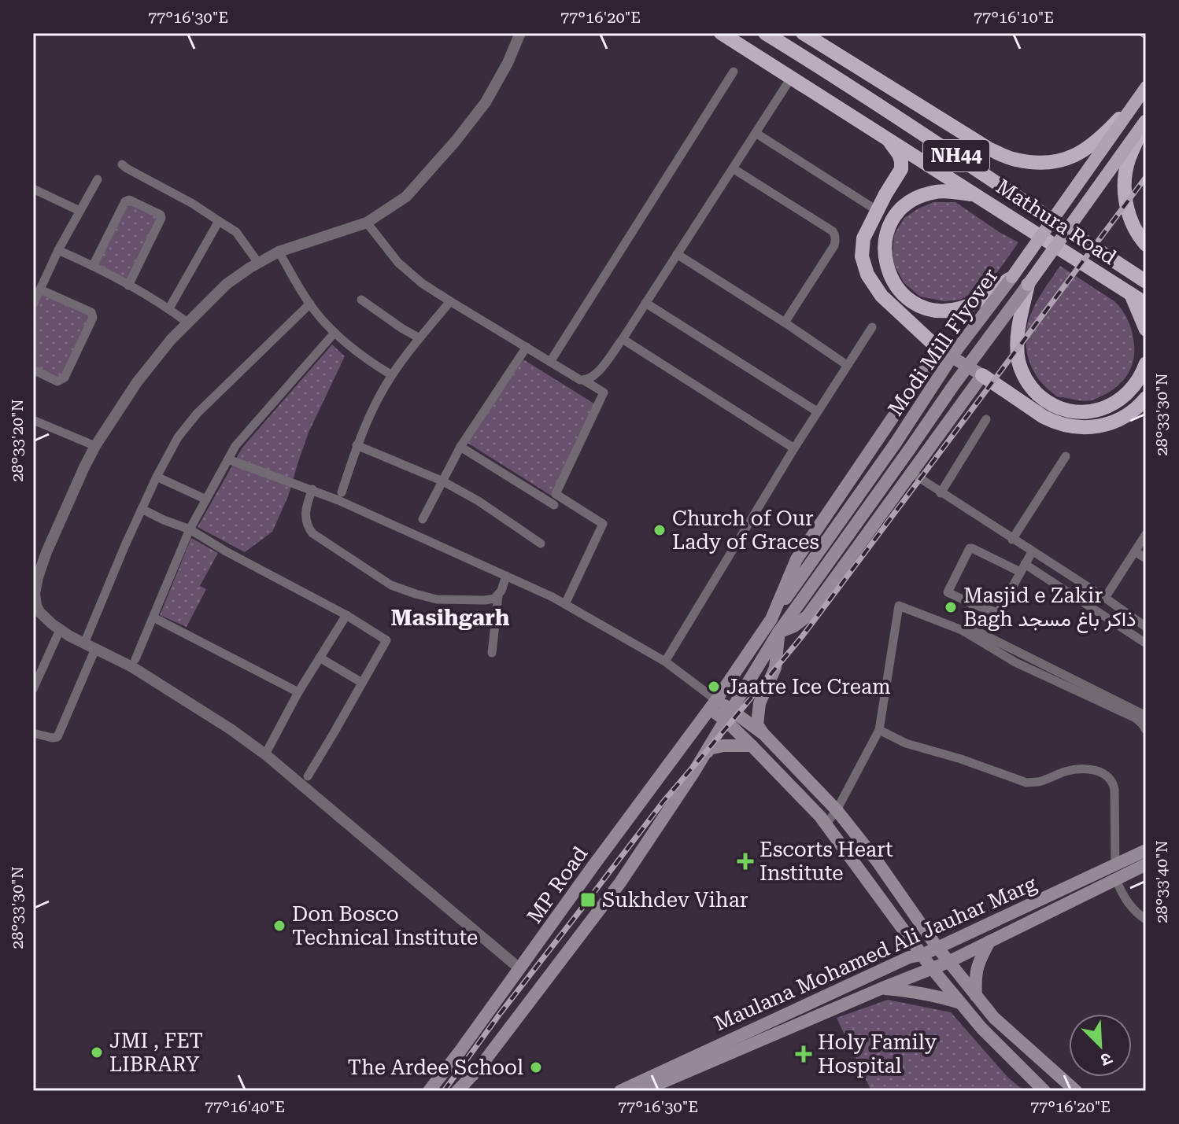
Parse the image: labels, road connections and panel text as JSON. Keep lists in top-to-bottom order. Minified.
{"streets":{"highway":["NH44","Mathura Road"],"main road":["Modi Mill Flyover","MP Road","Maulana Mohamed Ali Jauhar Marg"]},"crossings":[["Modi Mill Flyover","MP Road"]],"districts":["Masihgarh"],"places":{"other":["Church of Our Lady of Graces","Masjid e Zakir Bagh ذاکر باغ مسجد","Jaatre Ice Cream","Don Bosco Technical Institute","JMI , FET LIBRARY","The Ardee School"],"health":["Escorts Heart Institute","Holy Family Hospital"],"transit":["Sukhdev Vihar"]},"north":"bottom right","coordinates":["77°16'30\"E","77°16'20\"E","77°16'10\"E","28°33'30\"N","28°33'20\"N","28°33'40\"N","77°16'40\"E"]}
